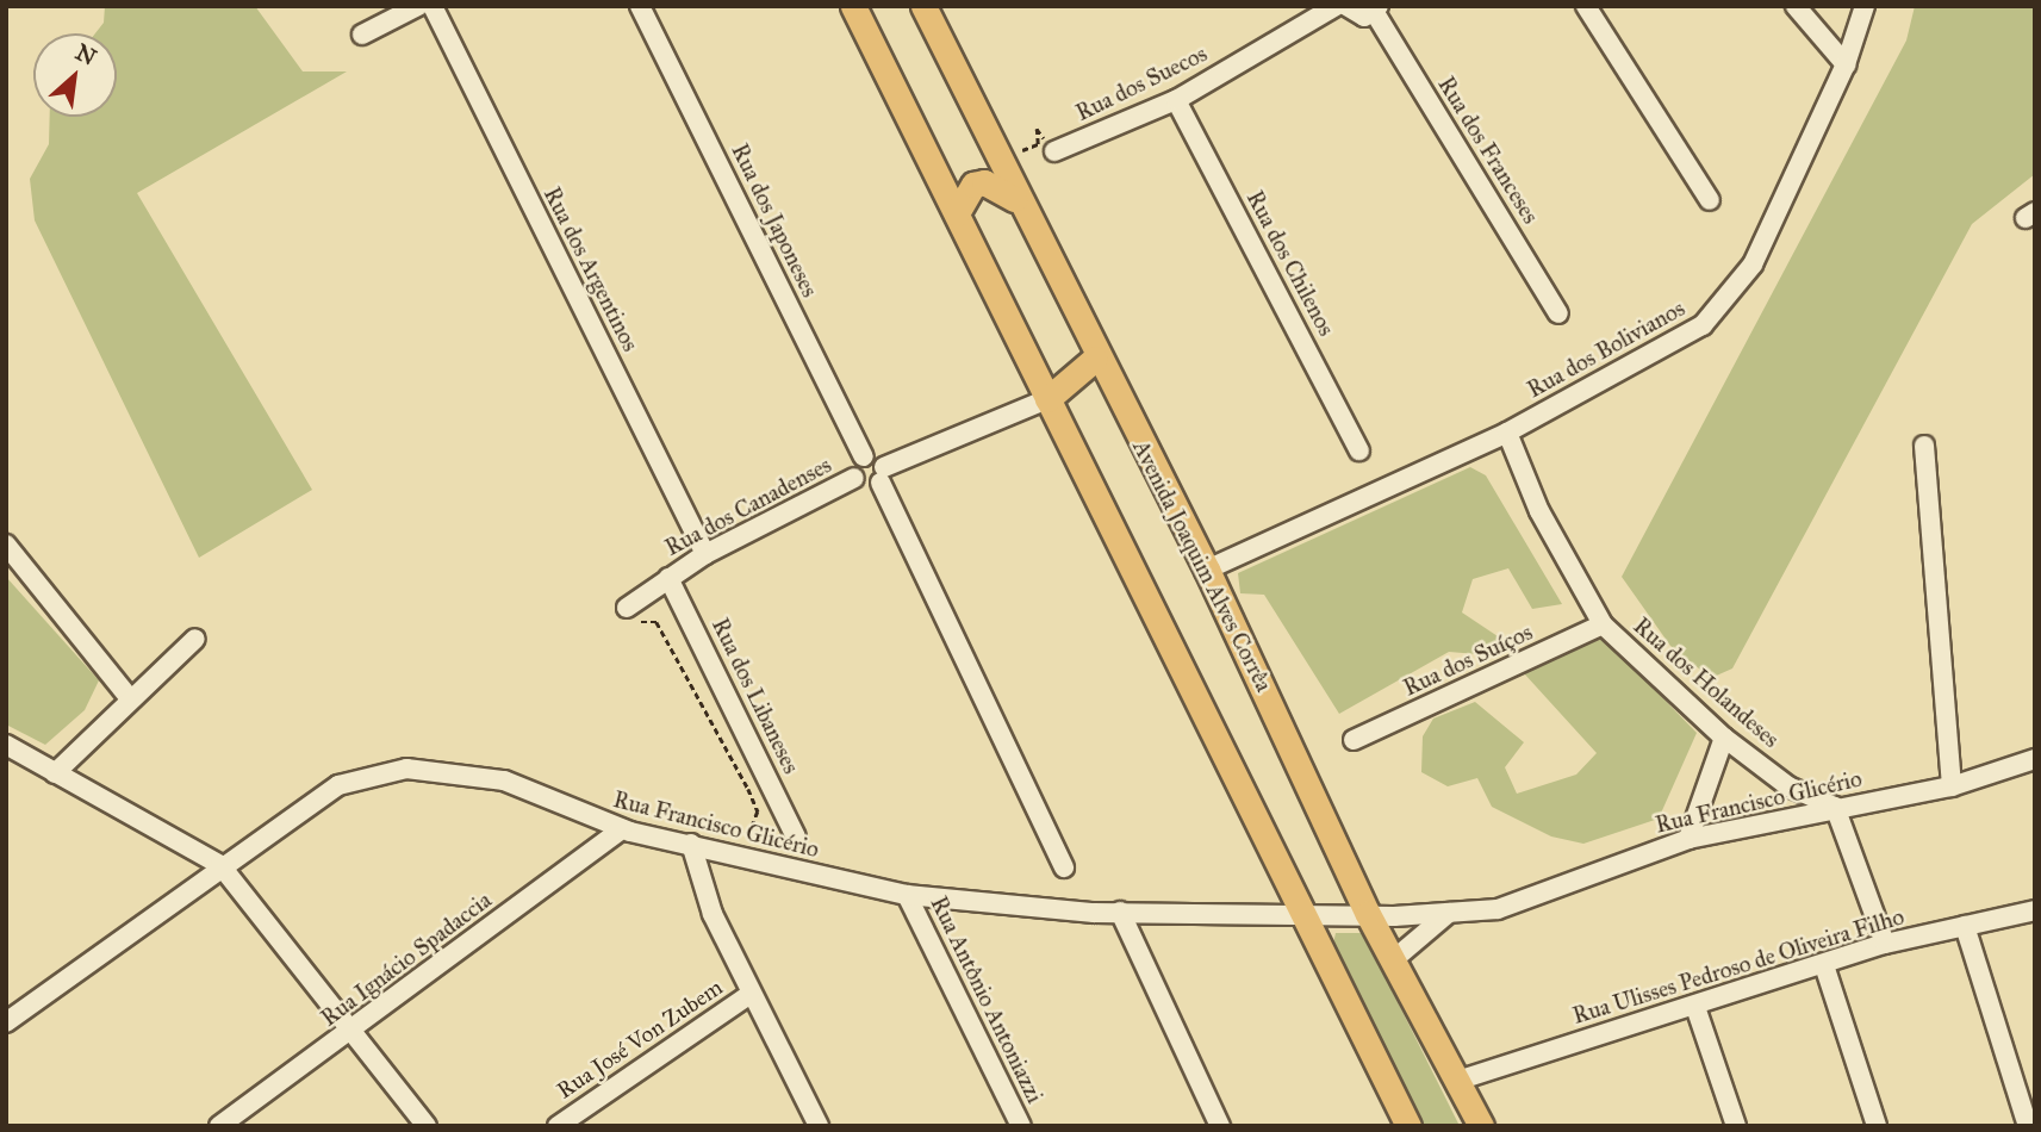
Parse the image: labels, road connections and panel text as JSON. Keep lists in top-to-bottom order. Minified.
{"streets":{"main road":["Avenida Joaquim Alves Corrêa"],"street":["Rua dos Suecos","Rua dos Franceses","Rua dos Japoneses","Rua dos Chilenos","Rua dos Argentinos","Rua dos Bolivianos","Rua dos Canadenses","Rua dos Suíços","Rua dos Holandeses","Rua dos Libaneses","Rua Francisco Glicério","Rua Ignácio Spadaccia","Rua Ulisses Pedroso de Oliveira Filho","Rua Antônio Antoniazzi","Rua José Von Zubem"]},"crossings":[["Rua dos Suecos","Rua dos Chilenos"],["Rua dos Argentinos","Rua dos Canadenses"],["Rua dos Bolivianos","Avenida Joaquim Alves Corrêa"],["Rua dos Bolivianos","Rua dos Holandeses"],["Rua dos Canadenses","Rua dos Libaneses"],["Avenida Joaquim Alves Corrêa","Rua Francisco Glicério"],["Avenida Joaquim Alves Corrêa","Rua Ulisses Pedroso de Oliveira Filho"],["Rua dos Suíços","Rua dos Holandeses"],["Rua dos Holandeses","Rua Francisco Glicério"],["Rua Francisco Glicério","Rua Ignácio Spadaccia"],["Rua Francisco Glicério","Rua Antônio Antoniazzi"]],"north":"top right"}
